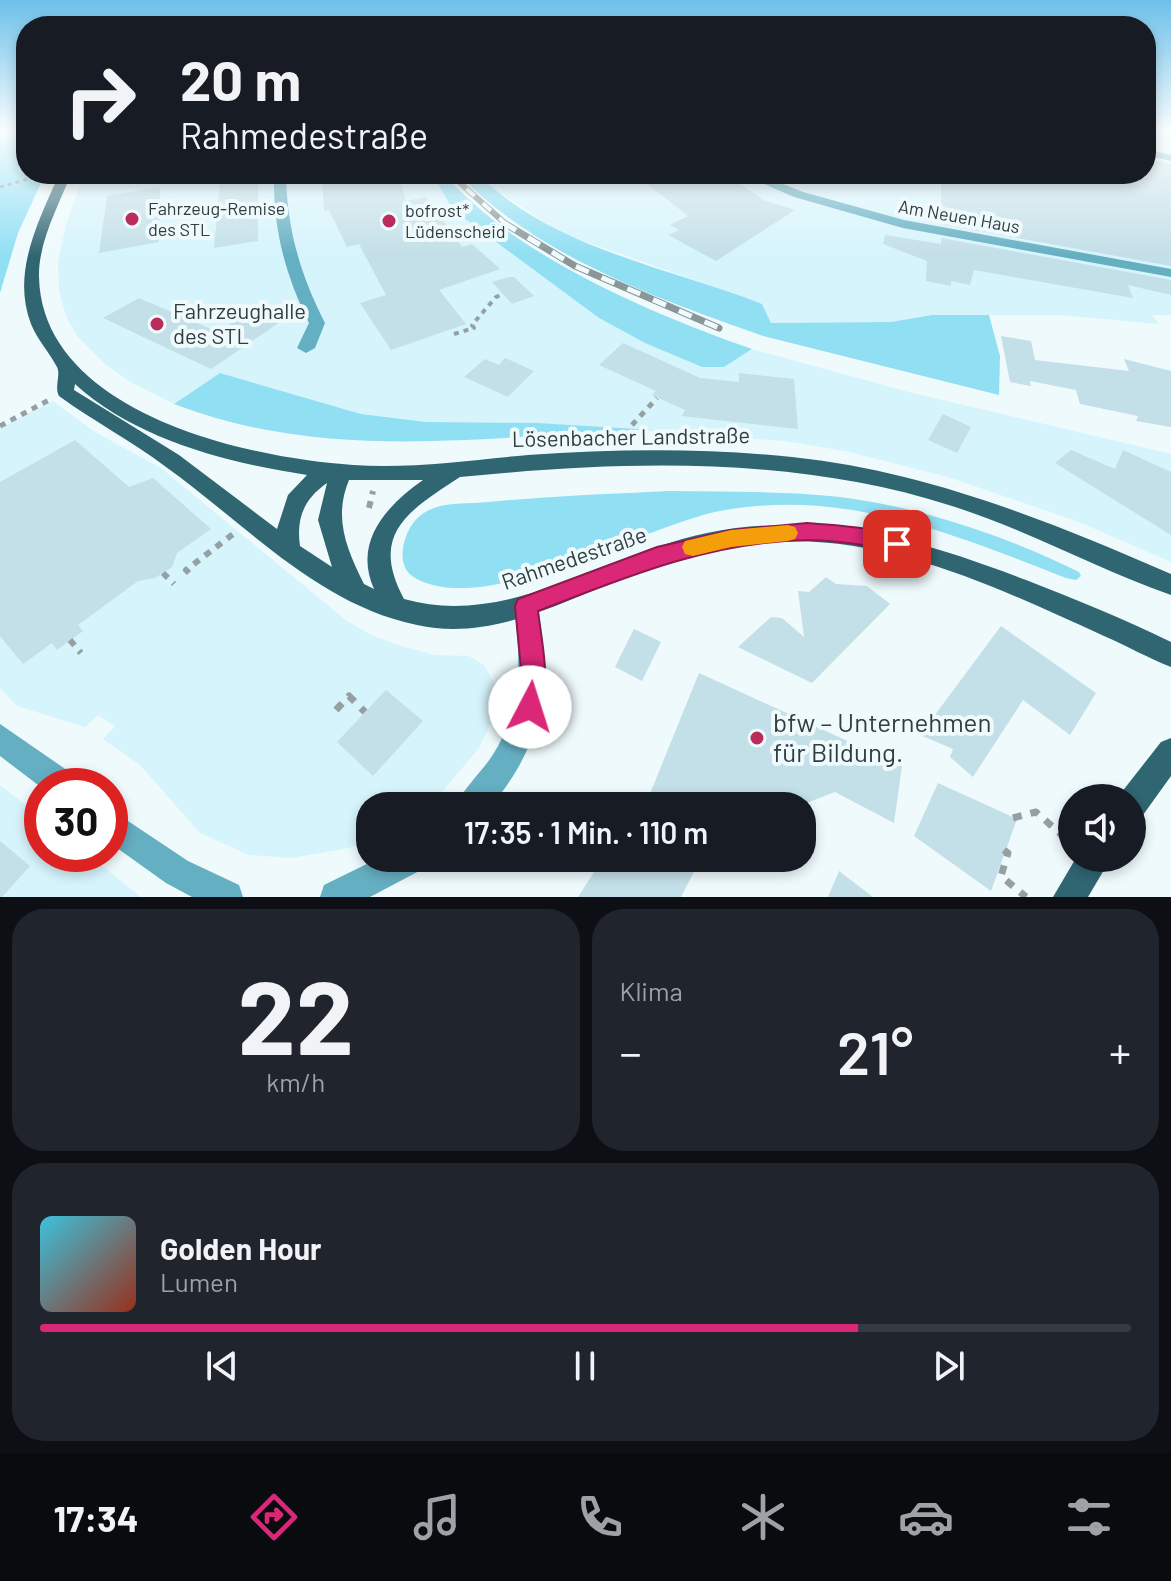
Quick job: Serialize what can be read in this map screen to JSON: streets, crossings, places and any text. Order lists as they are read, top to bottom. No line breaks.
{"streets":{"main road":["Lösenbacher Landstraße","Rahmedestraße"],"street":["Am Neuen Haus"]},"places":["Fahrzeug-Remise des STL","bofrost* Lüdenscheid","Fahrzeughalle des STL","bfw – Unternehmen für Bildung."],"page":{"turn":["20 m","Rahmedestraße"],"limit":"30","trip":"17:35 · 1 Min. · 110 m","tile":[["22","km/h"],"Klima"],"heat":["−","21°","+"],"song":["Golden Hour","Lumen"],"tabs":"17:34"}}
